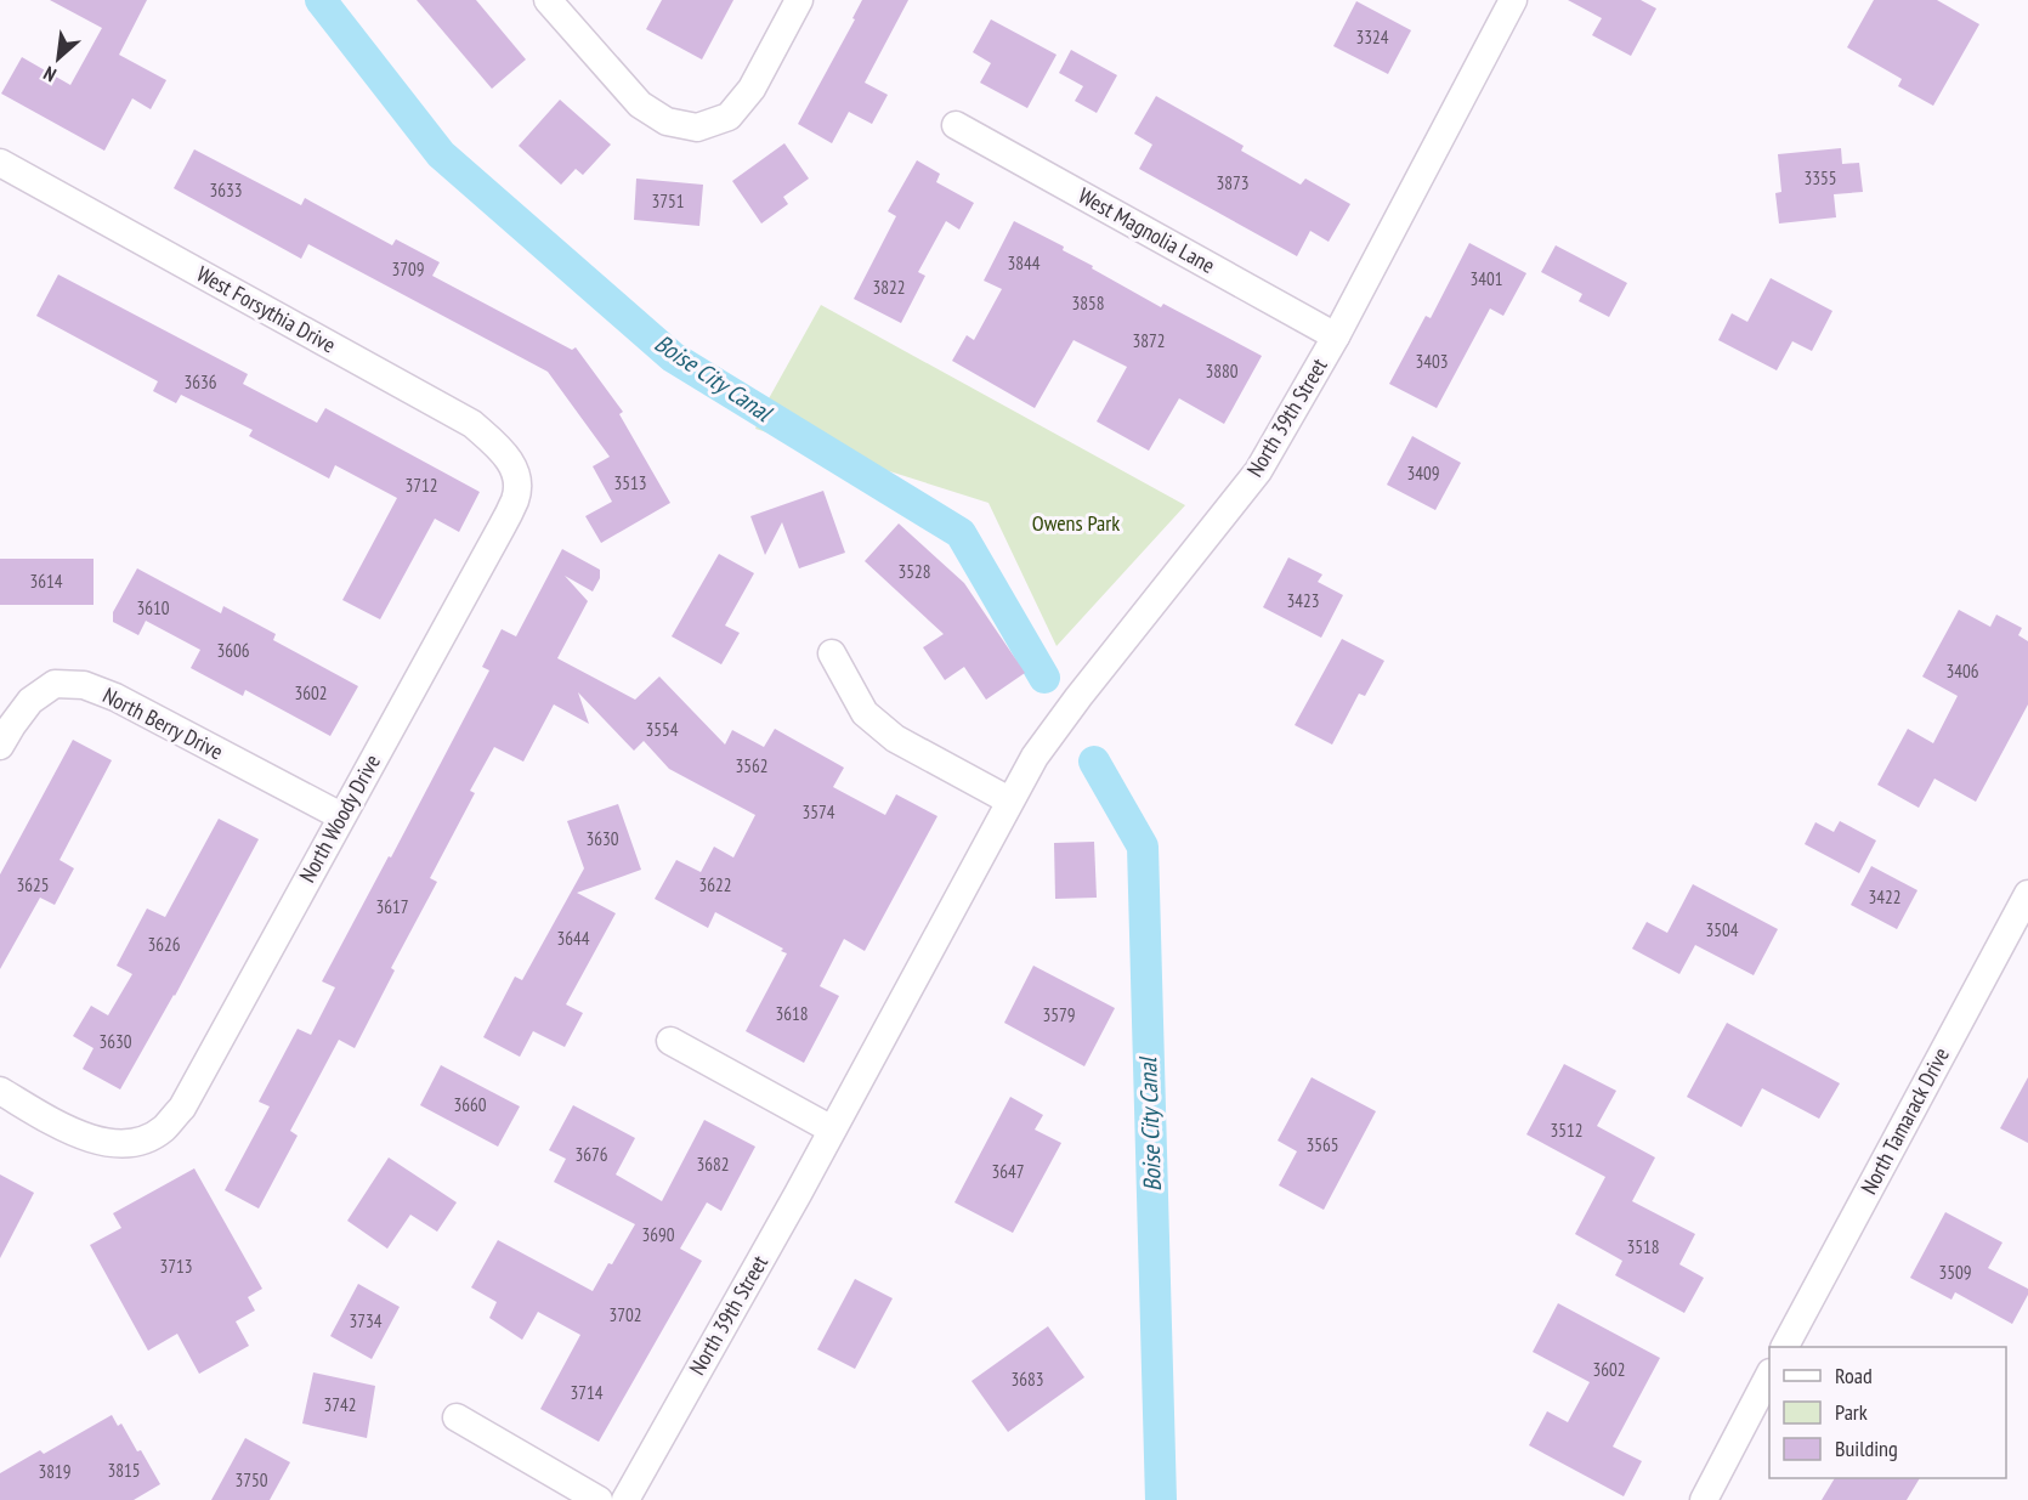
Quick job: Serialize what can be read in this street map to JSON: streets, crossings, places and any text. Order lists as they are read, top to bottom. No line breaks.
{"streets":{"street":["West Magnolia Lane","West Forsythia Drive","North 39th Street","North Berry Drive","North Woody Drive","North Tamarack Drive"]},"crossings":[["West Magnolia Lane","North 39th Street"],["West Forsythia Drive","North Woody Drive"],["North Berry Drive","North Woody Drive"]],"water":["Boise City Canal"],"parks":["Owens Park"],"house_numbers":["3324","3355","3873","3633","3751","3844","3709","3401","3822","3858","3872","3403","3880","3636","3409","3513","3712","3528","3614","3423","3610","3606","3406","3602","3554","3562","3574","3630","3625","3622","3422","3617","3504","3644","3626","3618","3579","3630","3660","3512","3565","3676","3682","3647","3690","3518","3713","3509","3702","3734","3602","3683","3714","3742","3815","3819","3750"],"legend":["Road","Park","Building"],"north":"bottom left"}
